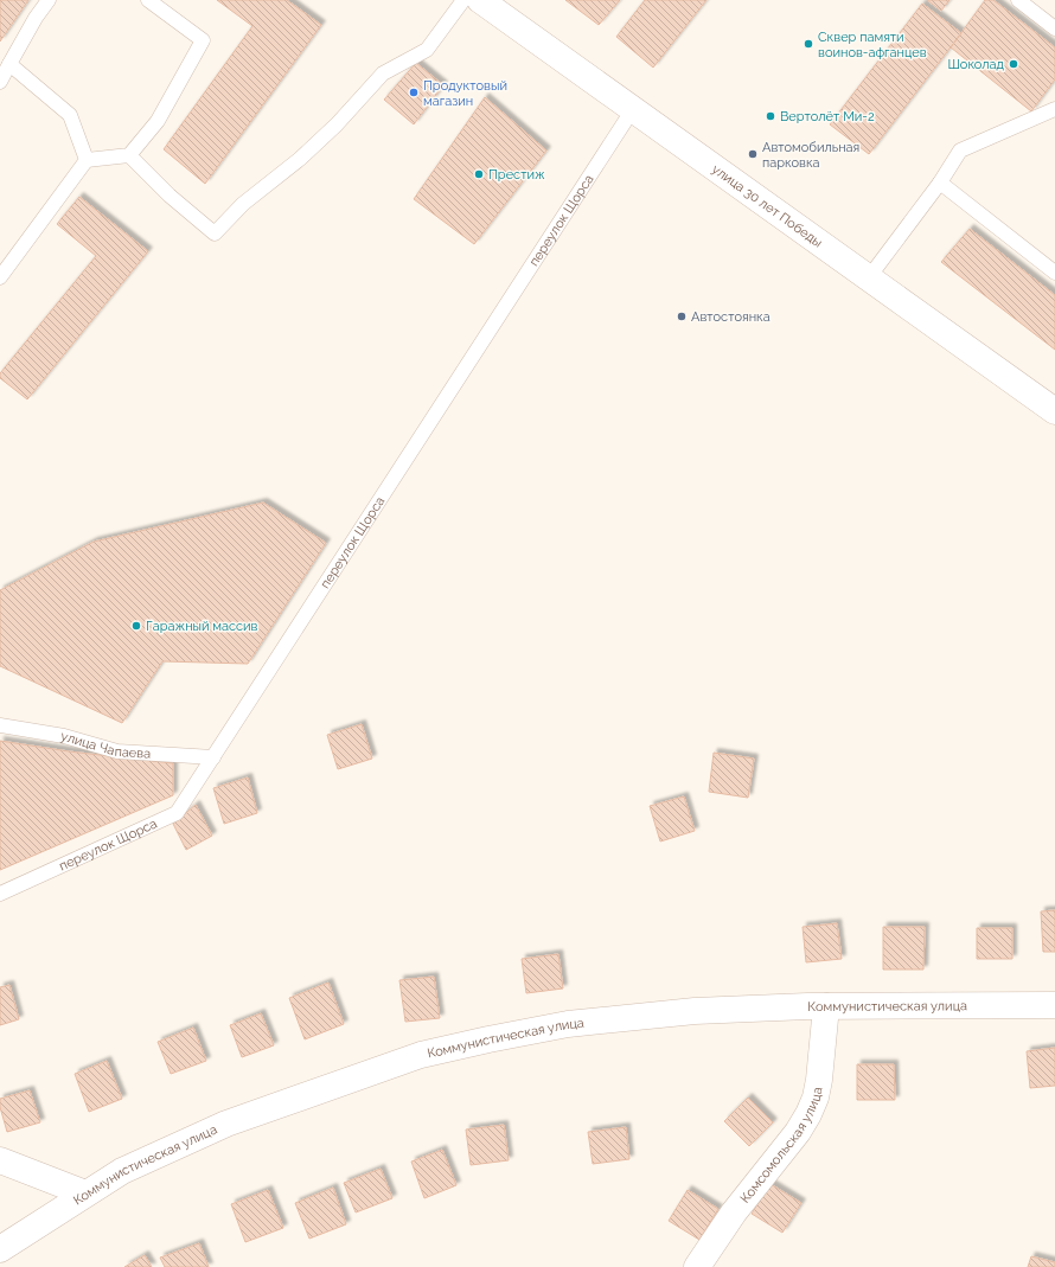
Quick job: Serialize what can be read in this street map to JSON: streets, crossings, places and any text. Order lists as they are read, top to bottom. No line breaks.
{"streets":{"street":["улица 30 лет Победы","Коммунистическая улица","Комсомольская улица"],"lane":["переулок Щорса","улица Чапаева"]},"crossings":[["улица 30 лет Победы","переулок Щорса"],["переулок Щорса","улица Чапаева"],["Коммунистическая улица","Комсомольская улица"]],"places":["Сквер памяти воинов-афганцев","Шоколад","Продуктовый магазин","Вертолёт Ми-2","Автомобильная парковка","Престиж","Автостоянка","Гаражный массив"]}
